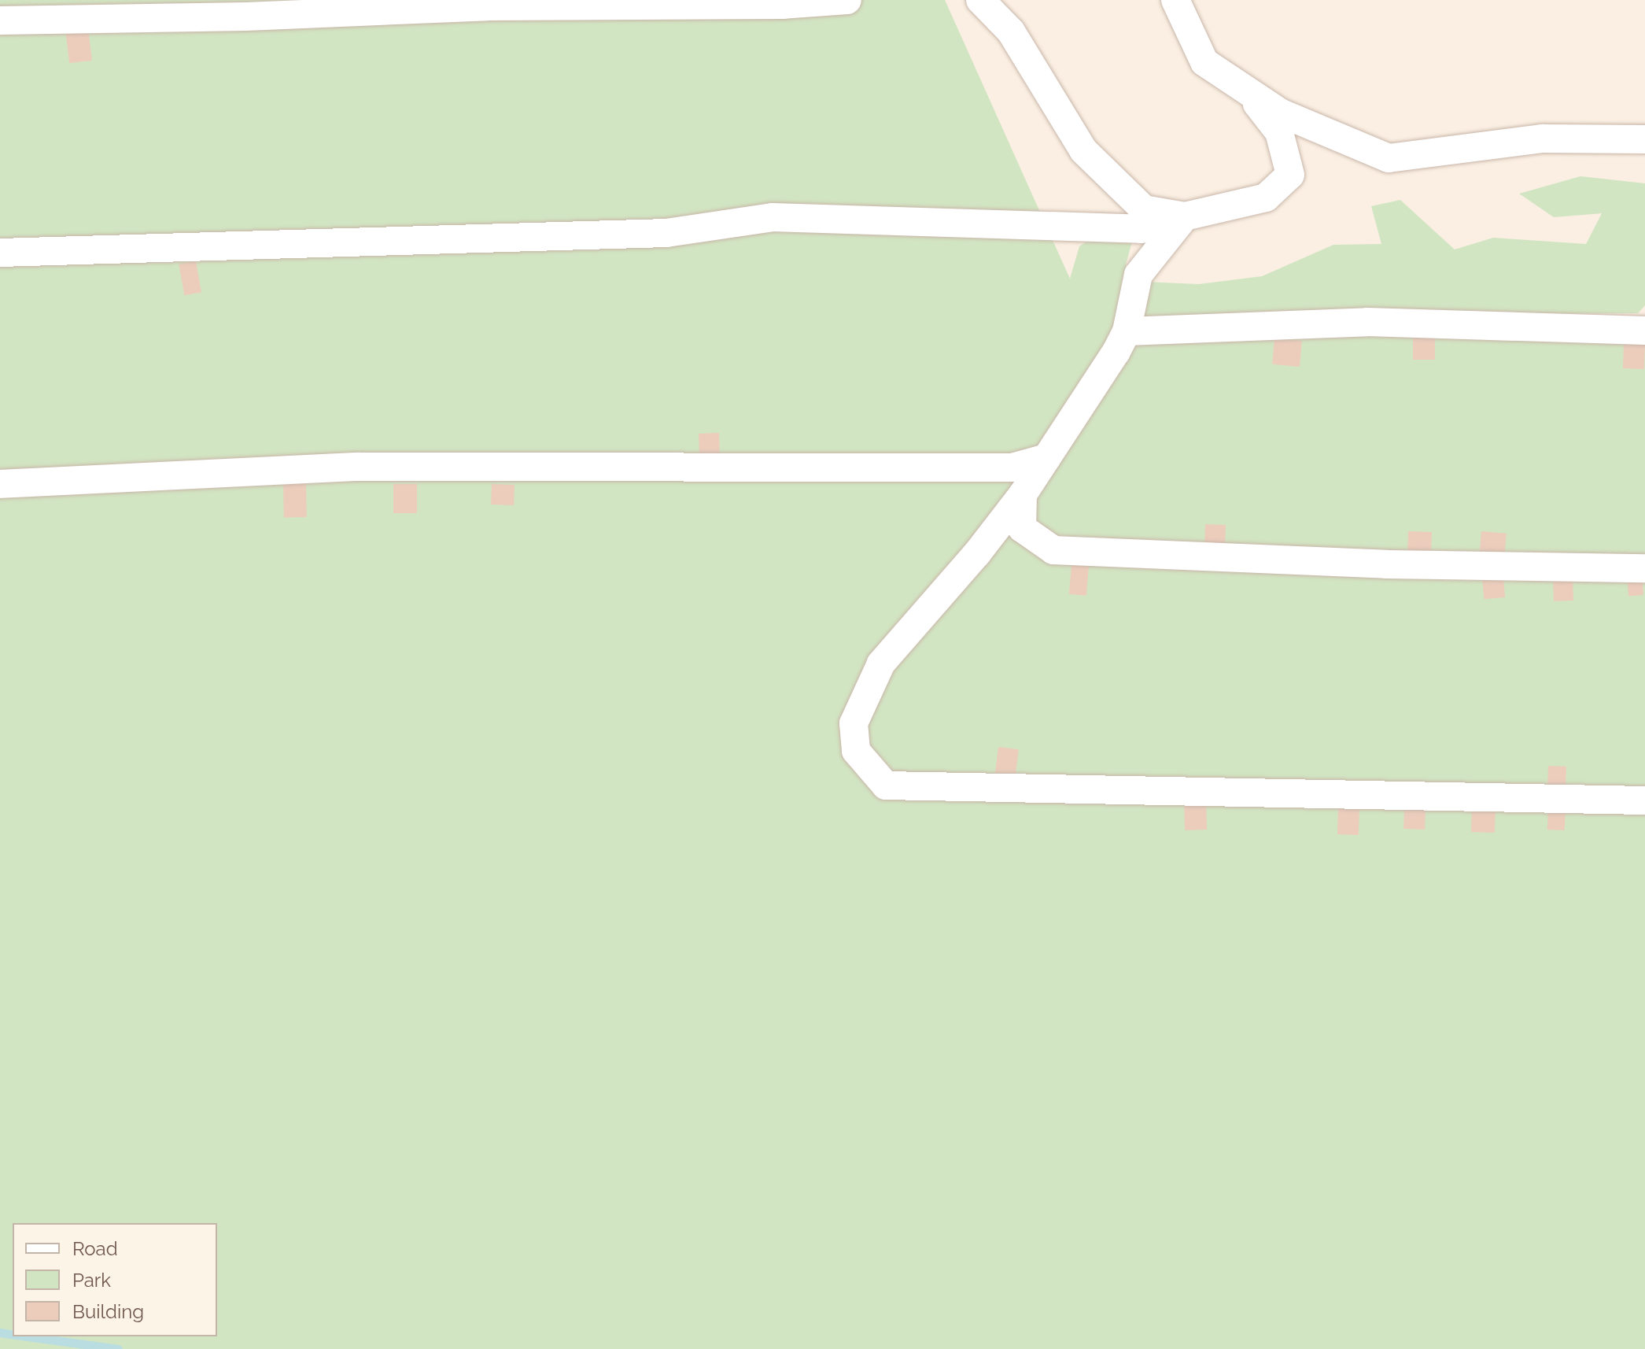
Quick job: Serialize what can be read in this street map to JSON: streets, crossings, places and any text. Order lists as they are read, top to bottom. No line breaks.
{"legend":["Road","Park","Building"]}
